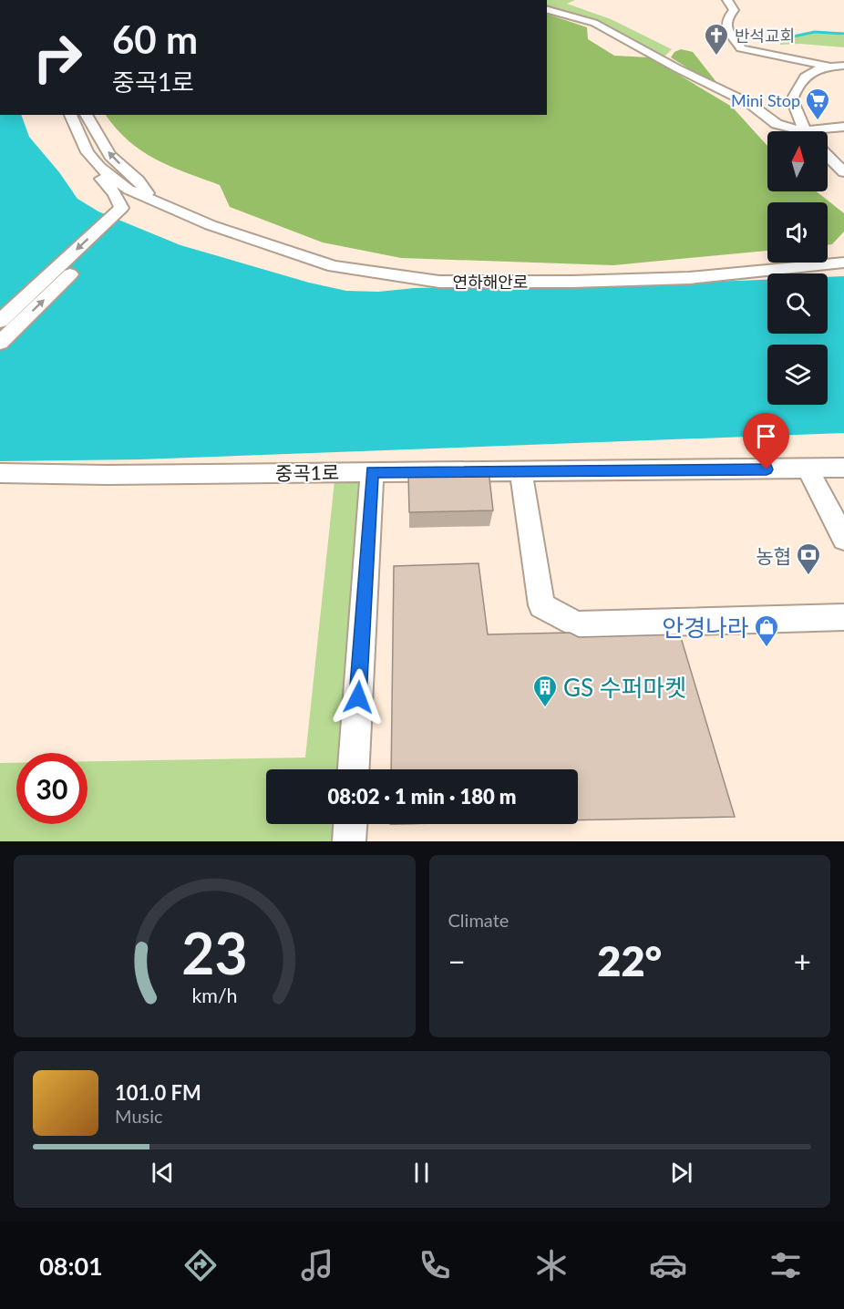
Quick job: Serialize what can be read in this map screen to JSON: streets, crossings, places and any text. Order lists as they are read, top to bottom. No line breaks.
{"streets":{"street":["연하해안로","중곡1로"]},"places":{"church":["반석교회"],"supermarket":["Mini Stop"],"bank":["농협"],"shop":["안경나라"],"building":["GS 수퍼마켓"]},"north":"top","page":{"turn":["60 m","중곡1로"],"limit":"30","trip":"08:02 · 1 min · 180 m","tile":"Climate","heat":["−","22°","+"],"song":["101.0 FM","Music"],"tabs":"08:01","gauge":["23","km/h"]}}
